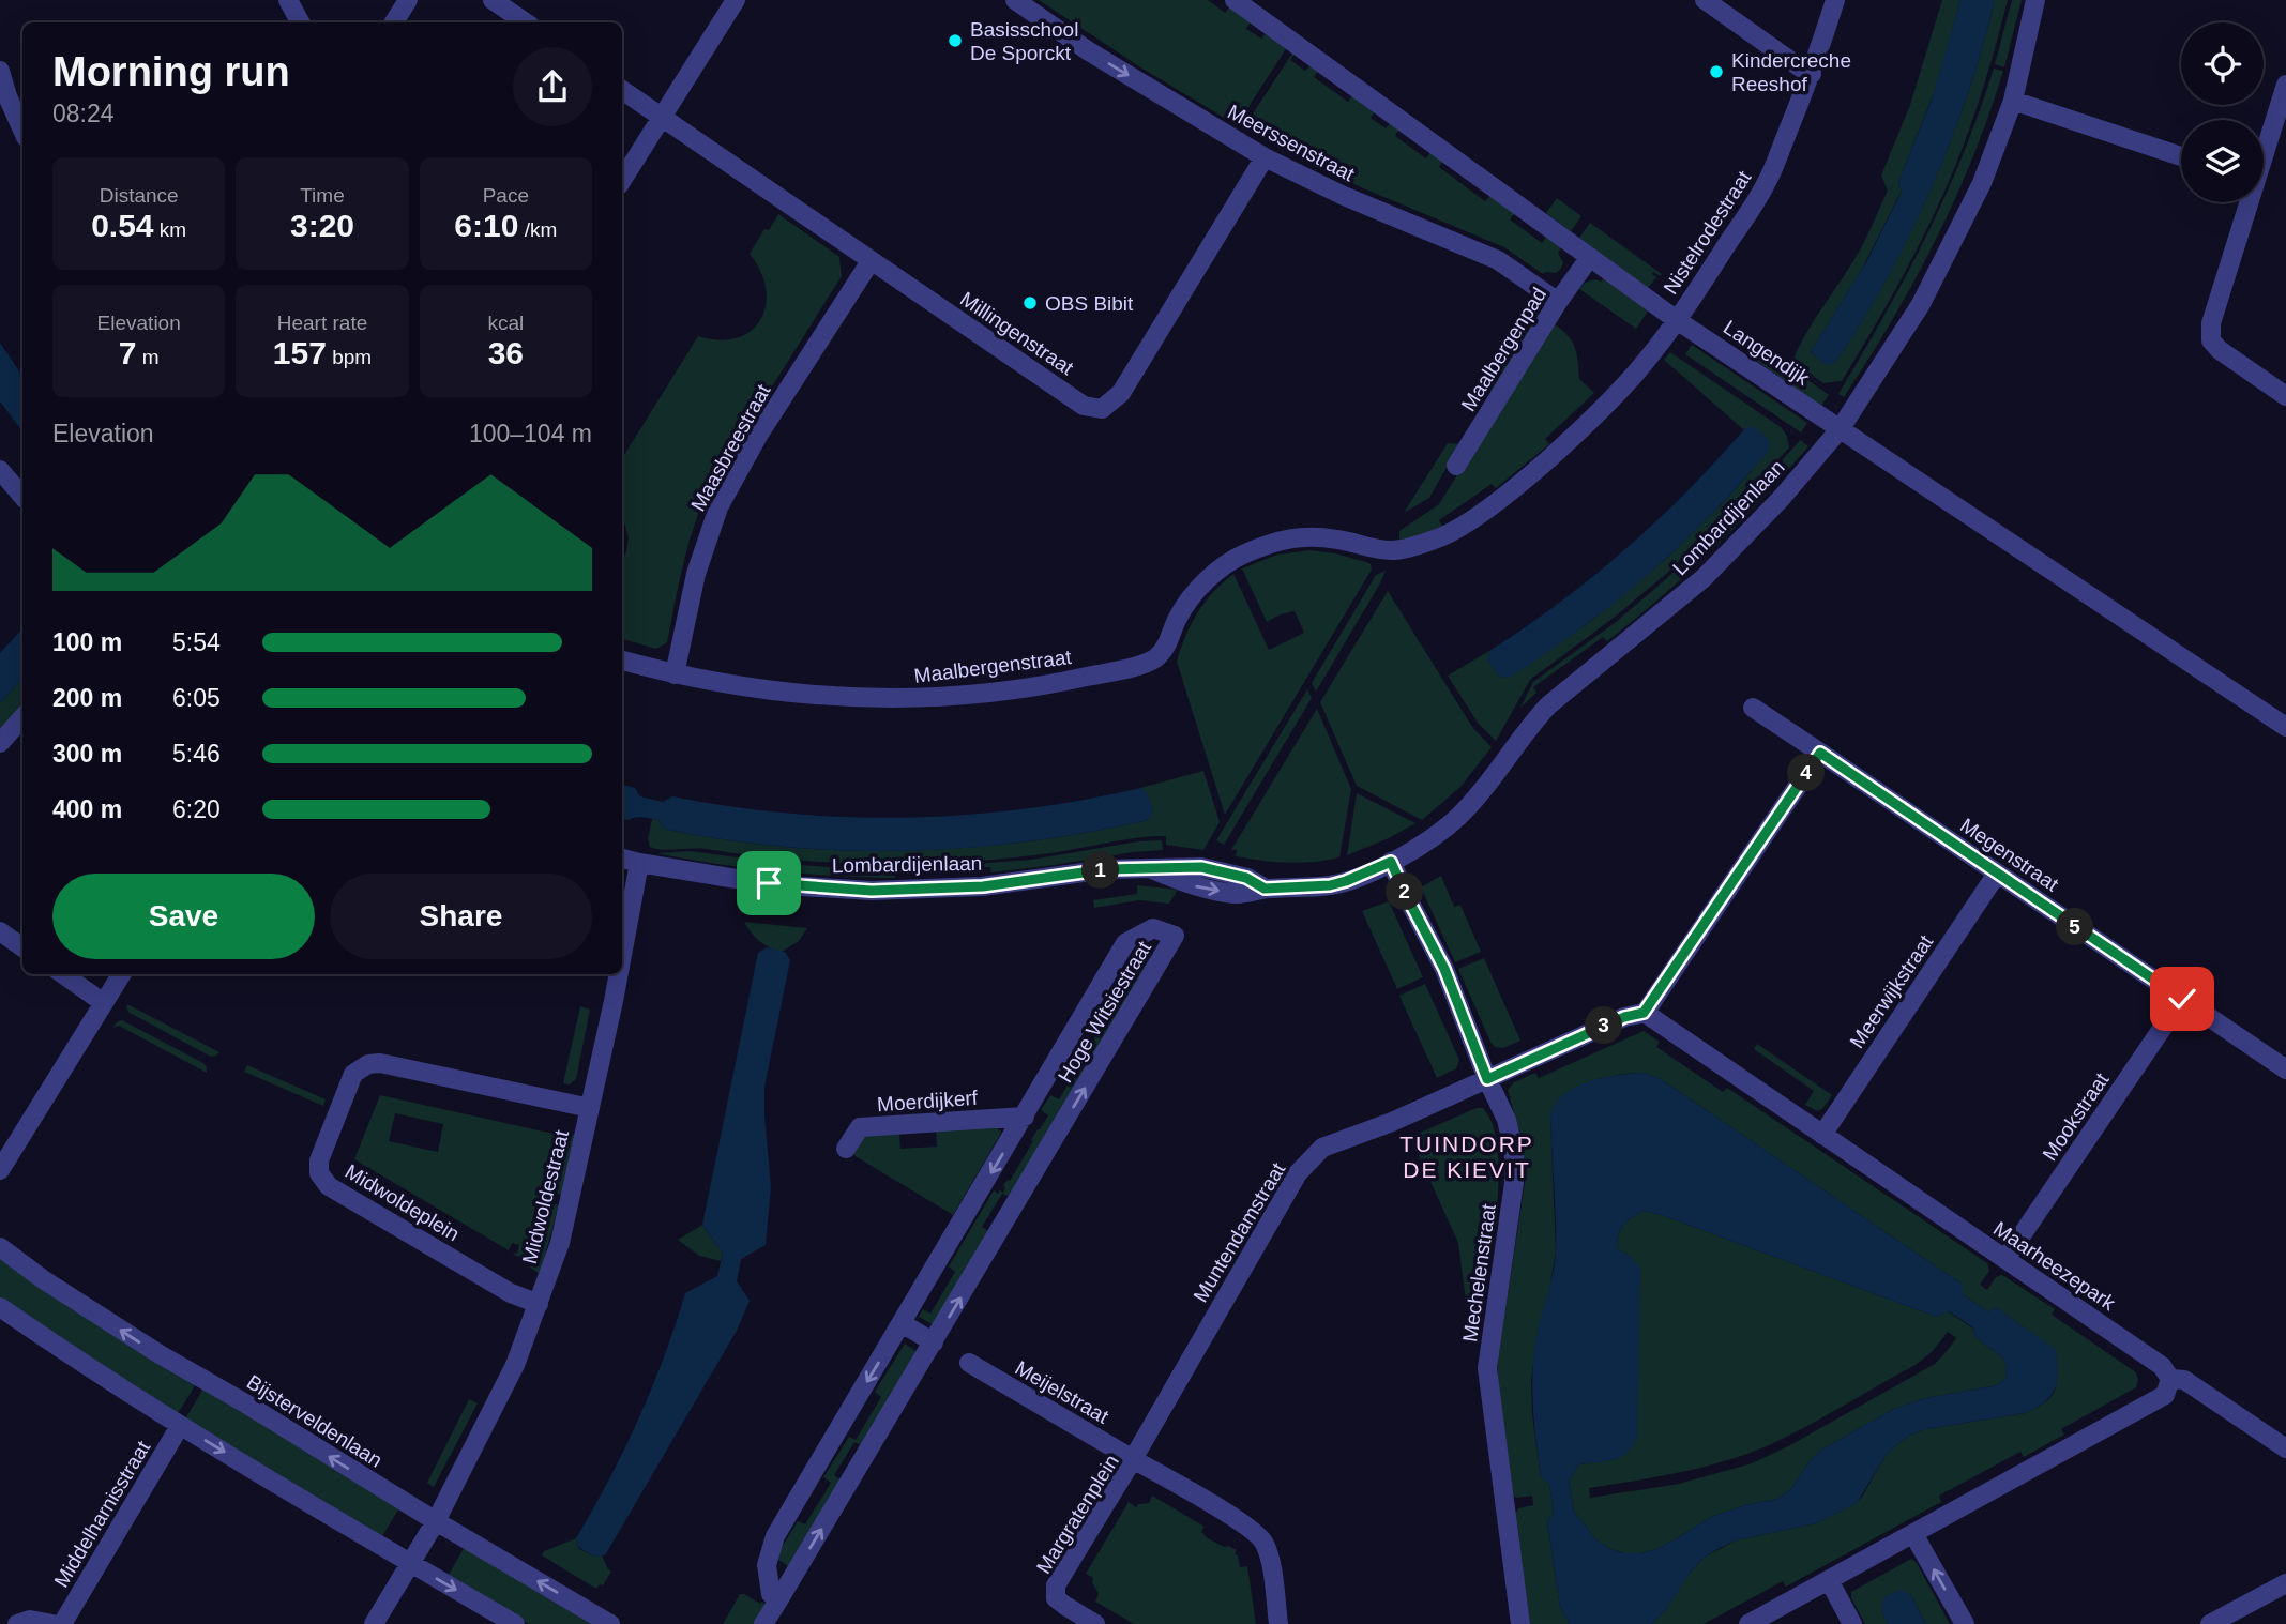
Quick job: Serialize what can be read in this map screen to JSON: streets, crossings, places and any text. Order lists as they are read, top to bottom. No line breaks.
{"streets":{"street":["Meerssenstraat","Nistelrodestraat","Millingenstraat","Maalbergenpad","Langendijk","Maasbreestraat","Lombardijenlaan","Maalbergenstraat","Megenstraat","Meerwijkstraat","Hoge Witsiestraat","Moerdijkerf","Mookstraat","Midwoldestraat","Midwoldeplein","Muntendamstraat","Maarheezepark","Mechelenstraat","Meijelstraat","Bijsterveldenlaan","Middelharnisstraat","Margratenplein"]},"crossings":[["Meerssenstraat","Millingenstraat"],["Meerssenstraat","Maalbergenpad"],["Nistelrodestraat","Langendijk"],["Nistelrodestraat","Maalbergenstraat"],["Millingenstraat","Maasbreestraat"],["Maalbergenpad","Langendijk"],["Langendijk","Lombardijenlaan"],["Langendijk","Maalbergenstraat"],["Maasbreestraat","Maalbergenstraat"],["Lombardijenlaan","Midwoldestraat"],["Lombardijenlaan","Mechelenstraat"],["Megenstraat","Meerwijkstraat"],["Megenstraat","Mookstraat"],["Meerwijkstraat","Maarheezepark"],["Hoge Witsiestraat","Moerdijkerf"],["Mookstraat","Maarheezepark"],["Midwoldestraat","Midwoldeplein"],["Midwoldestraat","Bijsterveldenlaan"],["Muntendamstraat","Mechelenstraat"],["Muntendamstraat","Meijelstraat"],["Muntendamstraat","Margratenplein"],["Meijelstraat","Margratenplein"]],"one_way":["Meerssenstraat"],"districts":["TUINDORP DE KIEVIT"],"places":["Basisschool De Sporckt","Kindercreche Reeshof","OBS Bibit"],"page":{"heading":["Morning run","08:24"],"stats":[["Distance","0.54 km"],["Time","3:20"],["Pace","6:10 /km"],["Elevation","7 m"],["Heart rate","157 bpm"],["kcal","36"]],"chart":["Elevation","100–104 m"],"list":[{"name":"100 m","note":"5:54"},{"name":"200 m","note":"6:05"},{"name":"300 m","note":"5:46"},{"name":"400 m","note":"6:20"}],"pins":["4","1","2","5","3"],"buttons":["Save","Share"]}}
